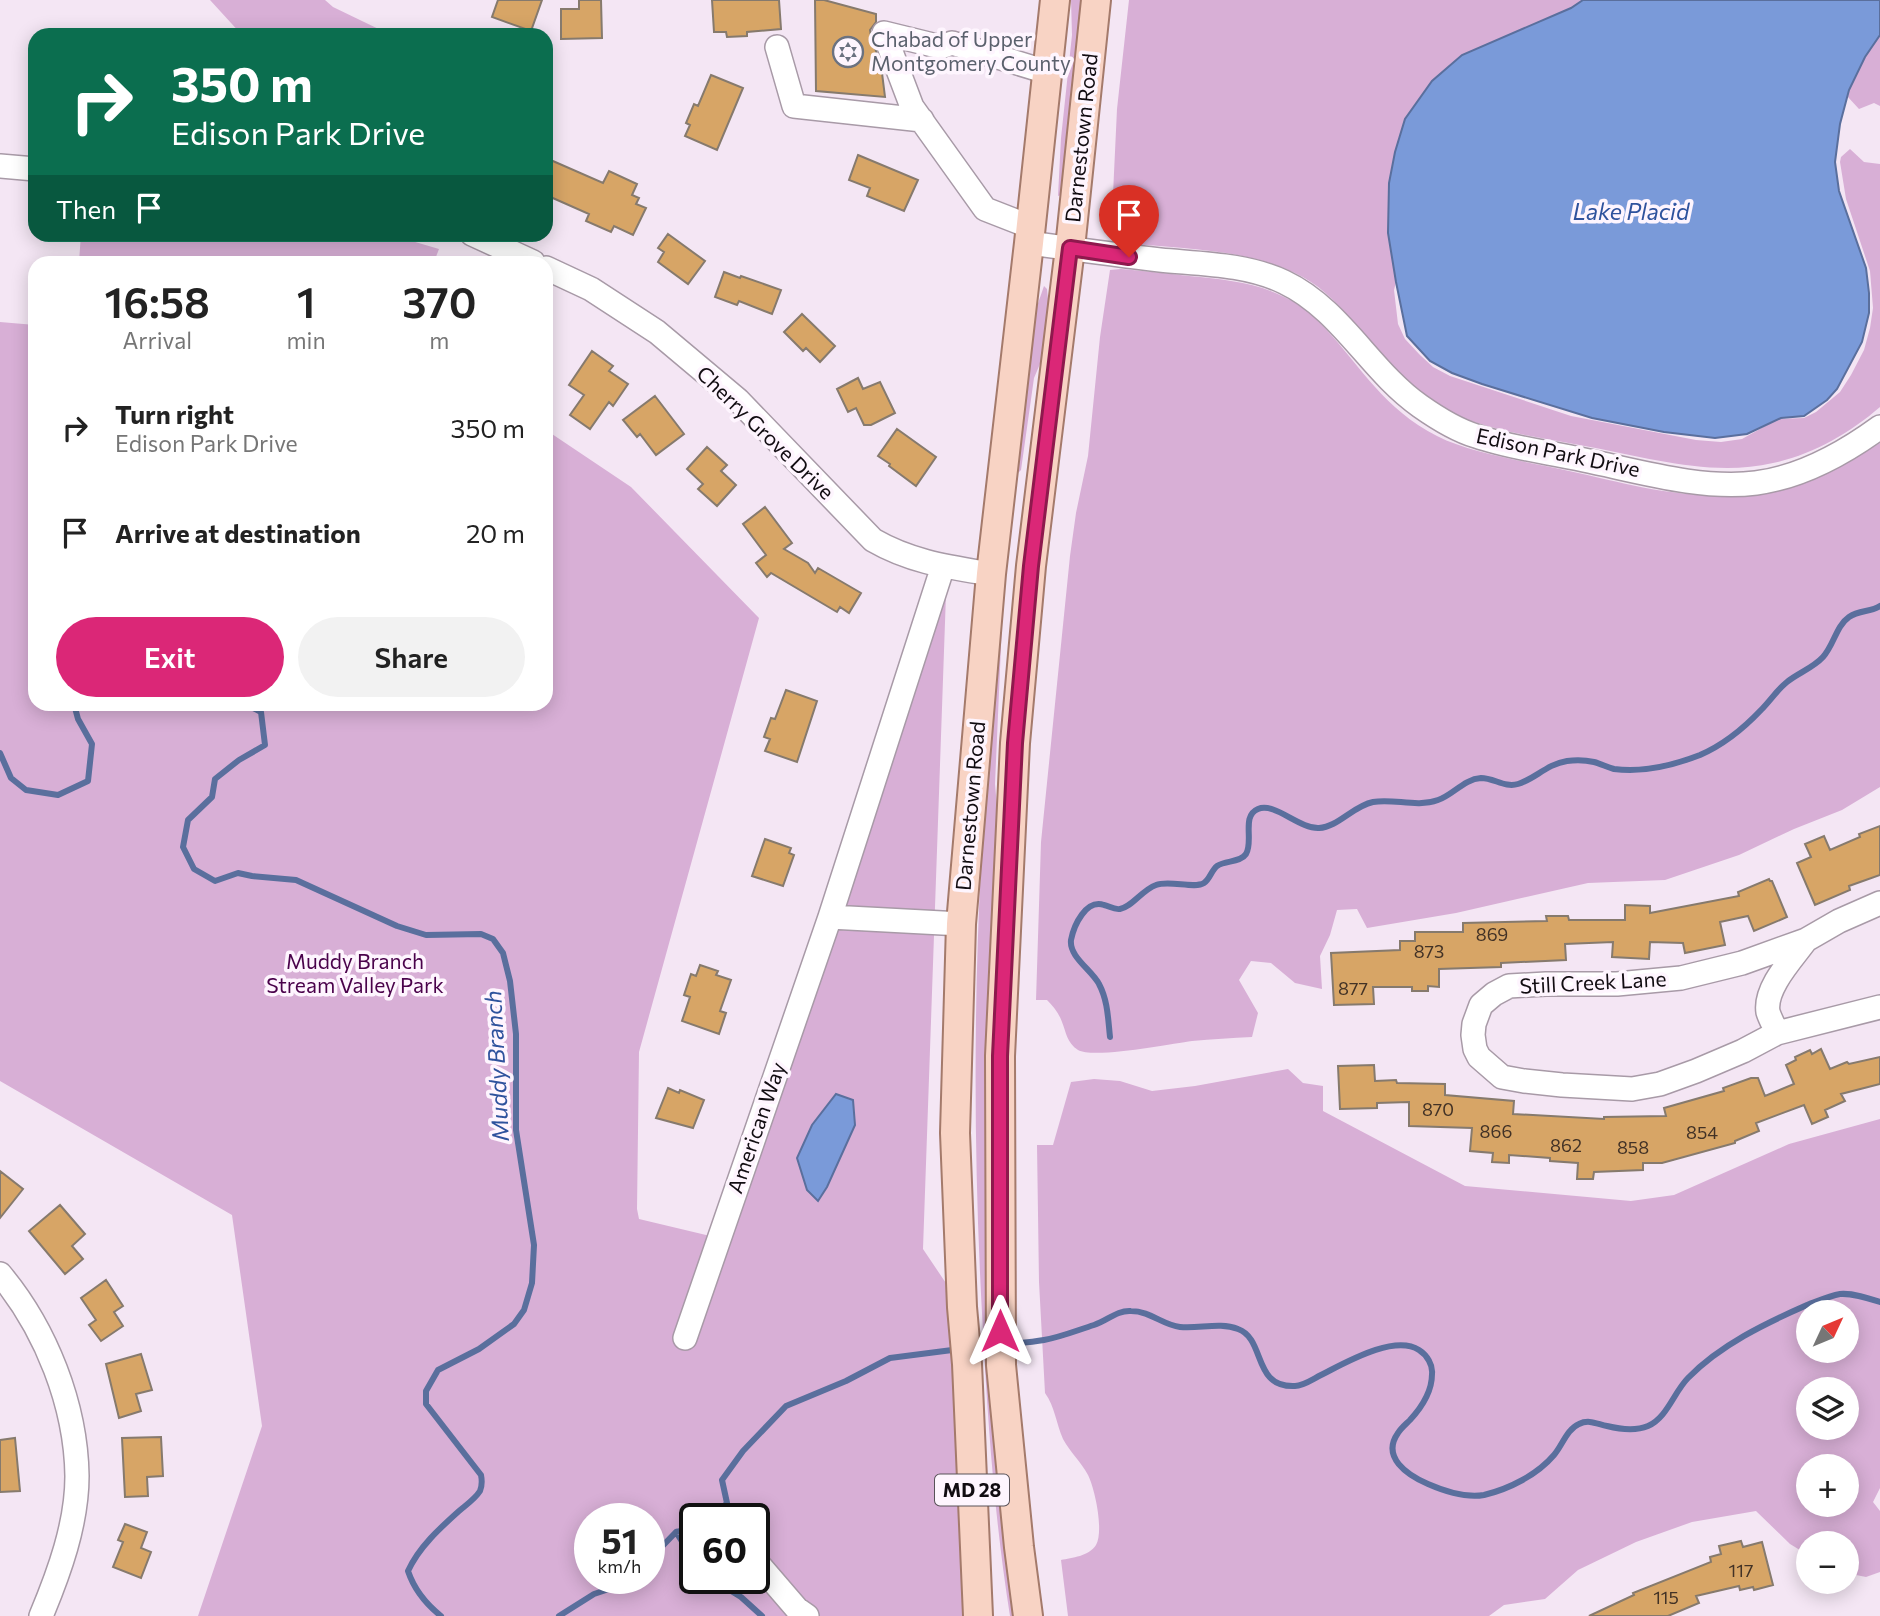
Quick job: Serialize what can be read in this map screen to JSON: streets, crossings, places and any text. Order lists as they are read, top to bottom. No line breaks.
{"streets":{"main road":["Darnestown Road","MD 28"],"street":["Cherry Grove Drive","Edison Park Drive","Still Creek Lane","American Way"]},"crossings":[["Darnestown Road","Cherry Grove Drive"],["Darnestown Road","Edison Park Drive"],["Cherry Grove Drive","American Way"]],"water":["Lake Placid","Muddy Branch"],"parks":["Muddy Branch Stream Valley Park"],"places":{"synagogue":["Chabad of Upper Montgomery County"]},"house_numbers":["869","873","877","870","866","854","862","858","117","115"],"north":"top right","page":{"turn":["350 m","Edison Park Drive"],"then":"Then","eta":["16:58","Arrival","1","min","370","m"],"list":[{"name":"Turn right","note":"Edison Park Drive","value":"350 m"},{"name":"Arrive at destination","value":"20 m"}],"buttons":["Exit","Share"],"map_buttons":["+","−"],"speed":"51 km/h","limit":"60"}}
